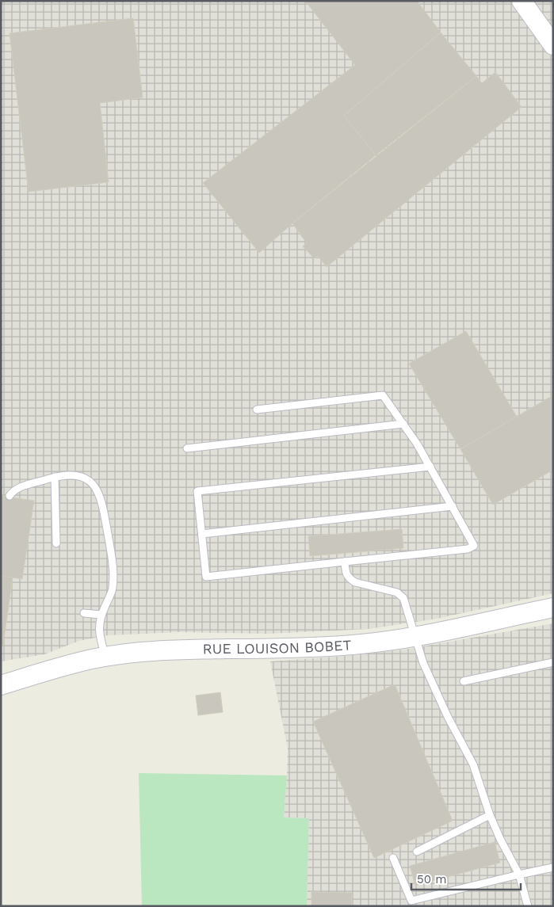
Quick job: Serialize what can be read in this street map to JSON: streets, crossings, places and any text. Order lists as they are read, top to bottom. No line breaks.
{"streets":{"street":["RUE LOUISON BOBET"]},"scale_bar":"50 m"}
